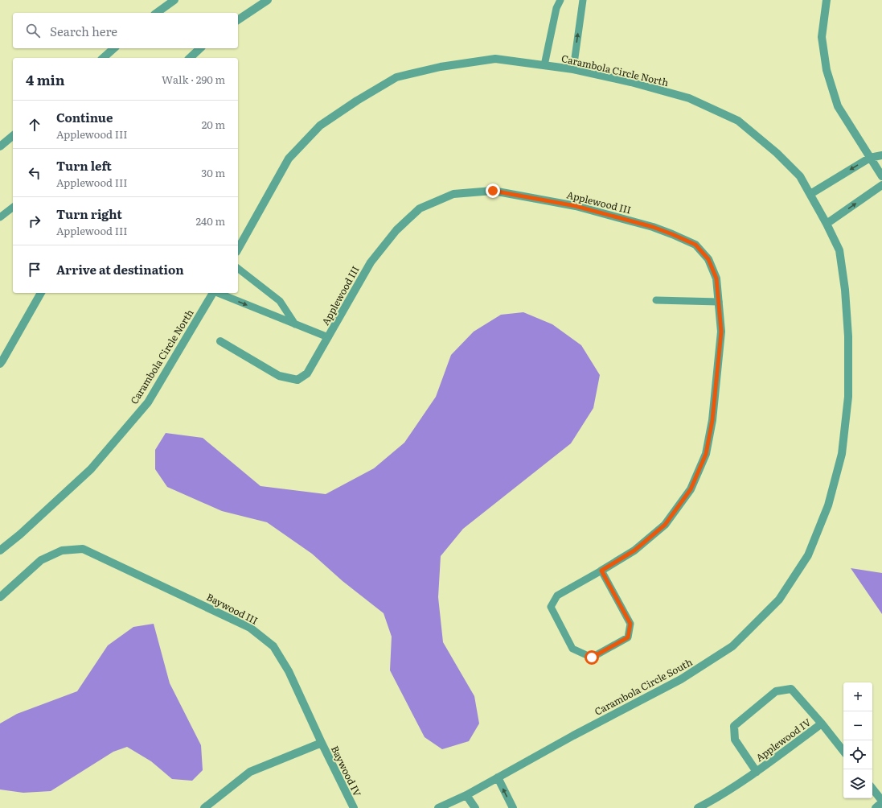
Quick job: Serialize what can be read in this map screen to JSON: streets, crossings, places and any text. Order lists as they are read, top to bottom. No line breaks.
{"streets":{"street":["Carambola Circle North","Applewood III","Baywood III","Carambola Circle South","Applewood IV","Baywood IV"]},"crossings":[["Carambola Circle North","Carambola Circle South"],["Baywood III","Baywood IV"]],"page":{"search":"Search here","heading":["4 min","Walk · 290 m"],"list":[["Continue","Applewood III","20 m"],["Turn left","Applewood III","30 m"],["Turn right","Applewood III","240 m"],"Arrive at destination"],"map_buttons":["+","−"]}}
